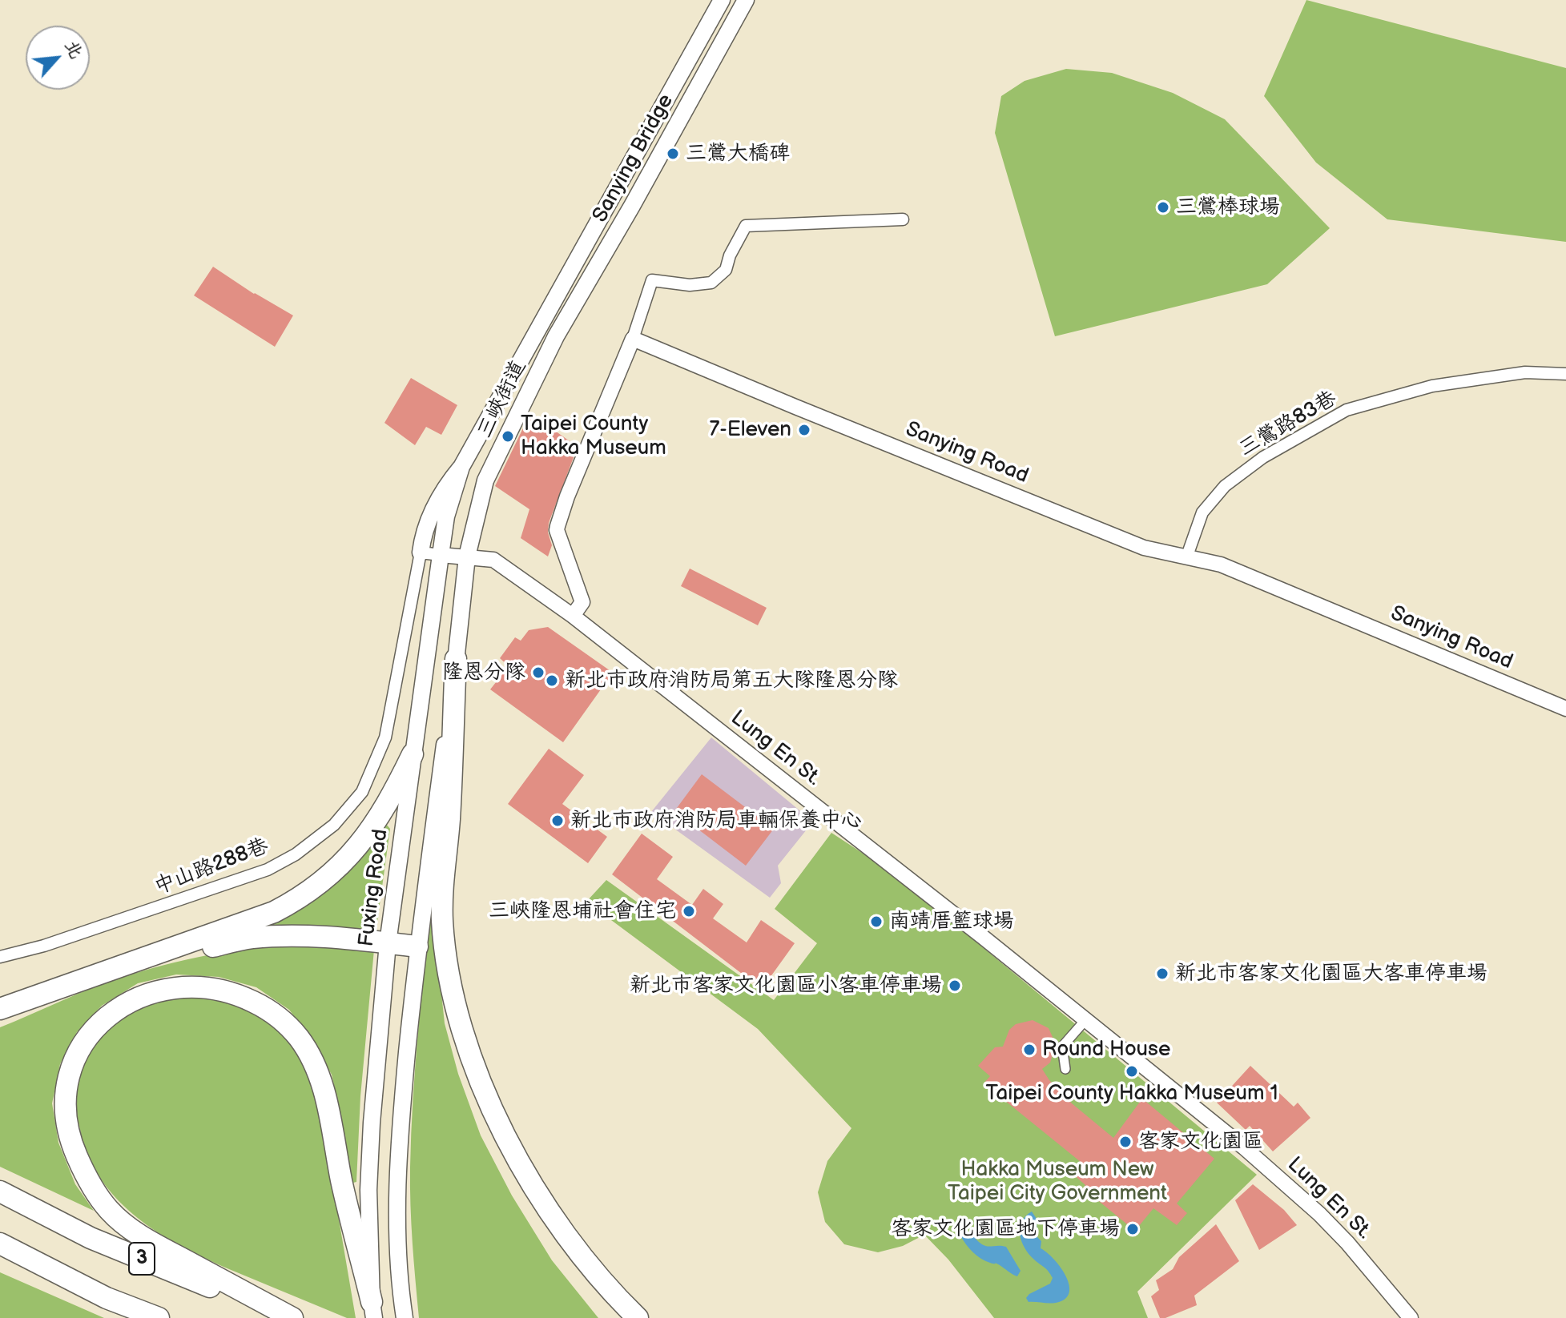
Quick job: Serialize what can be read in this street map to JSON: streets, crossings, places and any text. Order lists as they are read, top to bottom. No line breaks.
{"streets":{"highway":["3"],"main road":["Sanying Bridge","三峽街道","Fuxing Road"],"street":["三鶯路83巷","Sanying Road","Lung En St.","中山路288巷"]},"crossings":[["Sanying Bridge","三峽街道"],["三峽街道","Lung En St."],["三峽街道","Fuxing Road"],["三鶯路83巷","Sanying Road"],["Lung En St.","Fuxing Road"]],"parks":["Hakka Museum New Taipei City Government"],"places":["三鶯大橋碑","三鶯棒球場","7-Eleven","Taipei County Hakka Museum","隆恩分隊","新北市政府消防局第五大隊隆恩分隊","新北市政府消防局車輛保養中心","三峽隆恩埔社會住宅","南靖厝籃球場","新北市客家文化園區大客車停車場","新北市客家文化園區小客車停車場","Round House","Taipei County Hakka Museum 1","客家文化園區","客家文化園區地下停車場"],"north":"top right"}
